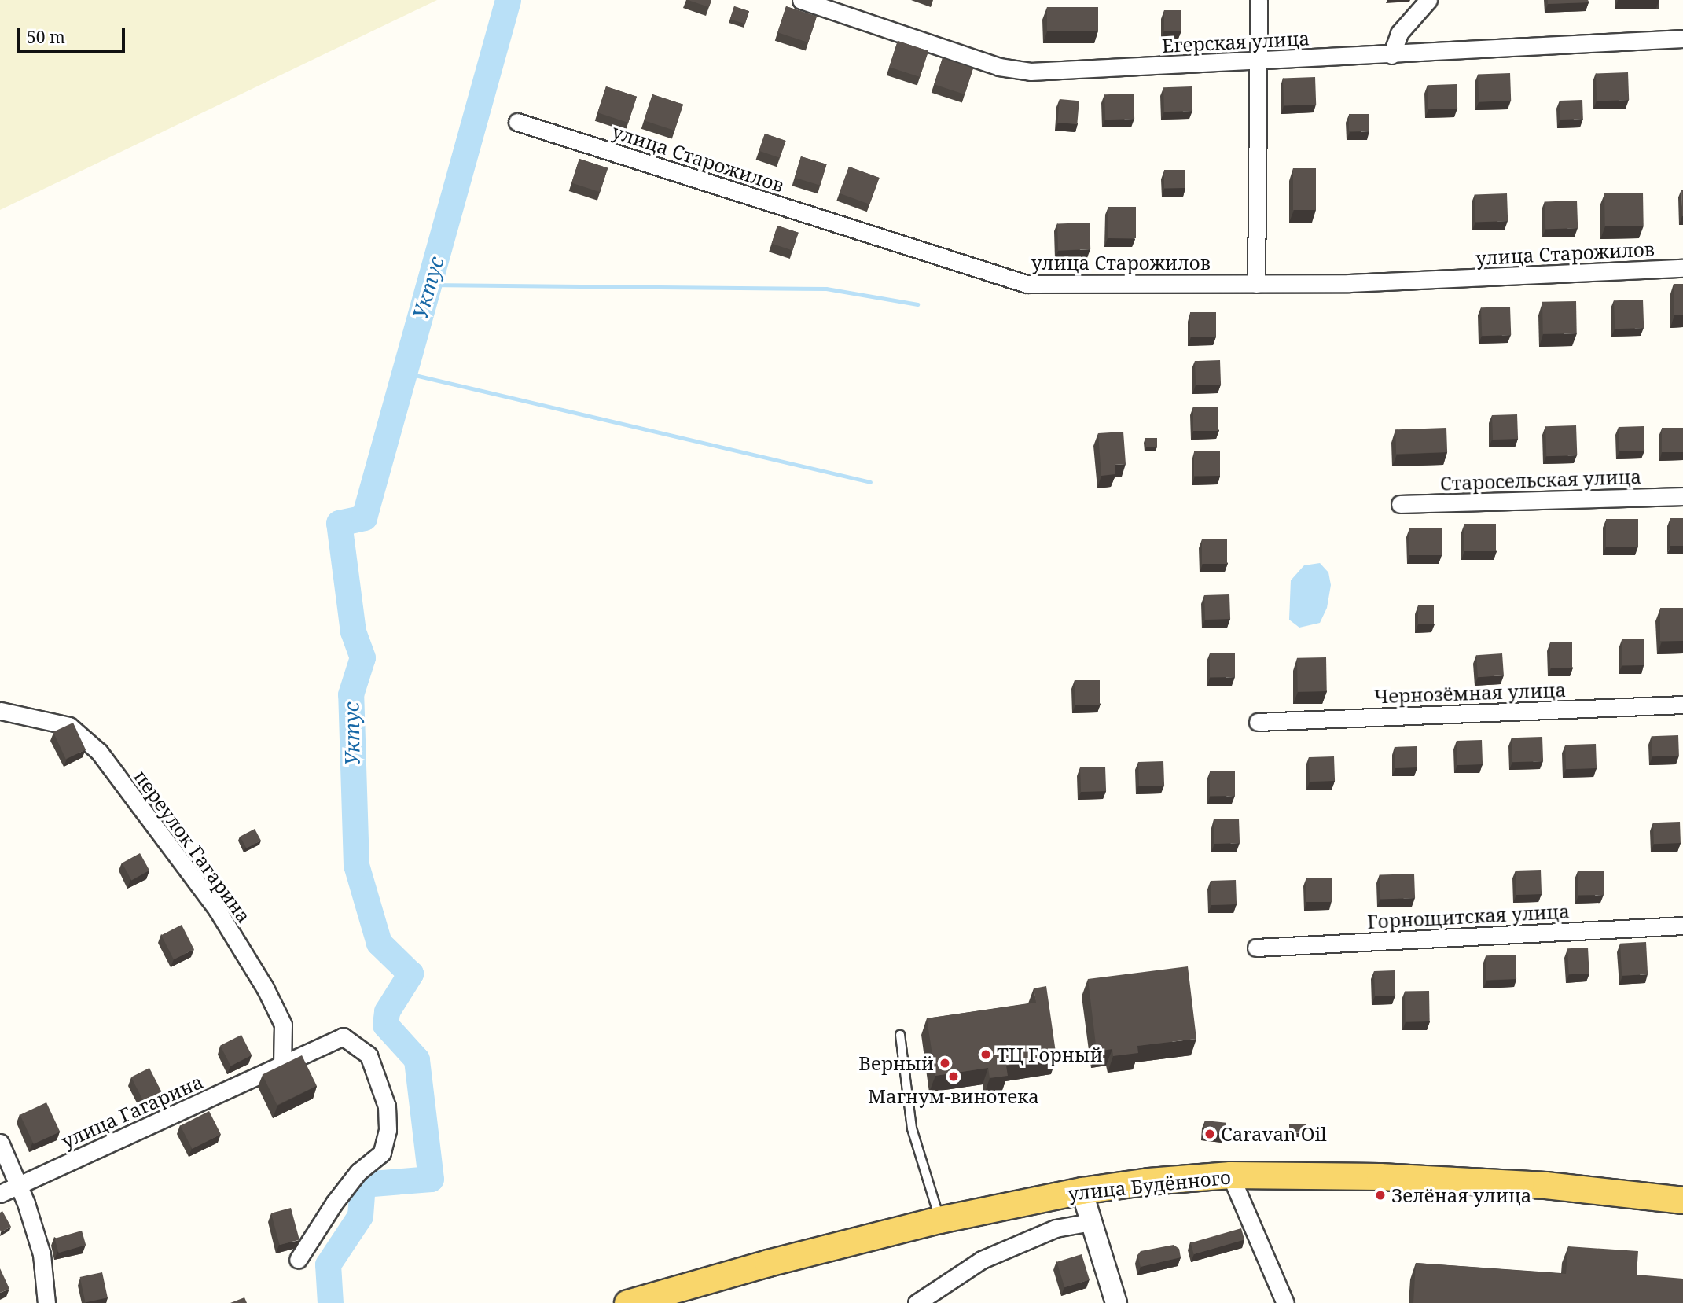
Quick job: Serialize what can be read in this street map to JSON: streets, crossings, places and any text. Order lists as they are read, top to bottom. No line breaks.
{"streets":{"main road":["улица Будённого"],"street":["Егерская улица","улица Старожилов","Старосельская улица","Чернозёмная улица","переулок Гагарина","Горнощитская улица","улица Гагарина"]},"crossings":[["переулок Гагарина","улица Гагарина"]],"water":["Уктус"],"places":["ТЦ Горный","Верный","Магнум-винотека","Caravan Oil","Зелёная улица"],"scale_bar":"50 m"}
